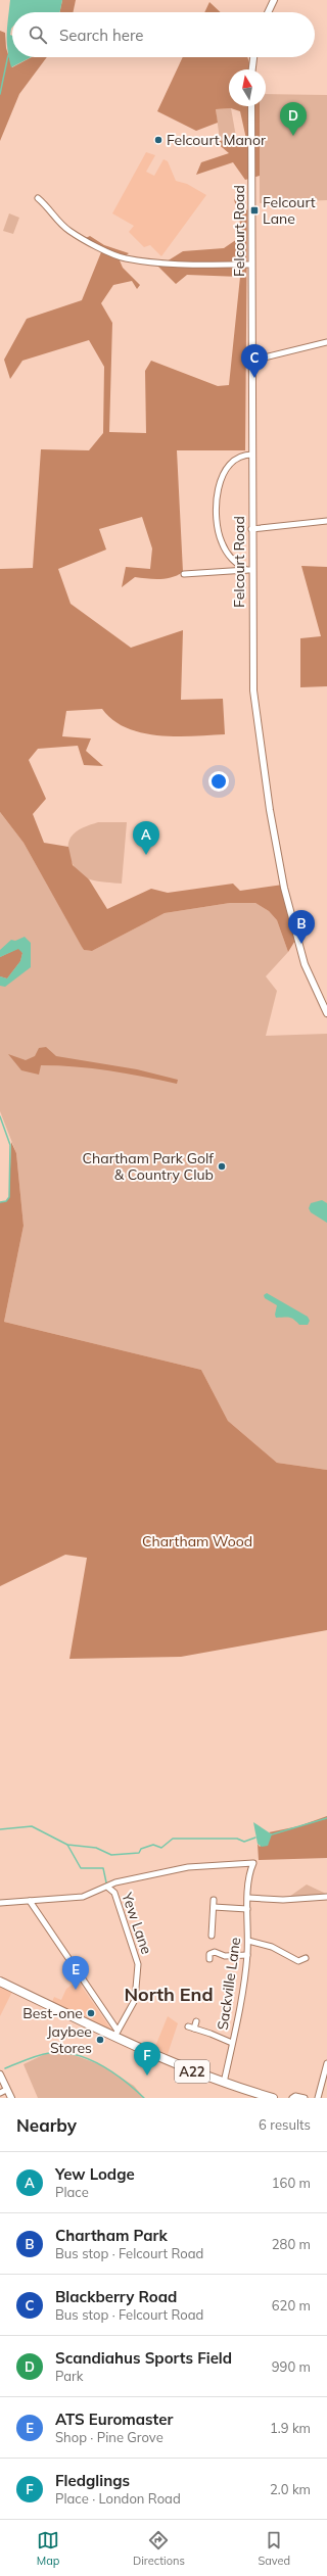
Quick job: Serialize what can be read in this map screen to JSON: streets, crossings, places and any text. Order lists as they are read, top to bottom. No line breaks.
{"streets":{"highway":["A22"],"street":["Felcourt Road","Yew Lane","Sackville Lane"]},"crossings":[["Yew Lane","Sackville Lane"],["Yew Lane","A22"],["Sackville Lane","A22"]],"districts":["North End"],"parks":["Chartham Wood"],"places":{"other":["Felcourt Manor","Chartham Park Golf & Country Club","Best-one","Jaybee Stores"],"transit":["Felcourt Lane"]},"north":"top","page":{"search":"Search here","pins":["D","C","A","B","E","F"],"heading":["Nearby","6 results"],"list":[{"mark":"A","name":"Yew Lodge","note":"Place","value":"160 m"},{"mark":"B","name":"Chartham Park","note":"Bus stop · Felcourt Road","value":"280 m"},{"mark":"C","name":"Blackberry Road","note":"Bus stop · Felcourt Road","value":"620 m"},{"mark":"D","name":"Scandiahus Sports Field","note":"Park","value":"990 m"},{"mark":"E","name":"ATS Euromaster","note":"Shop · Pine Grove","value":"1.9 km"},{"mark":"F","name":"Fledglings","note":"Place · London Road","value":"2.0 km"}],"nav":["Map","Directions","Saved"]}}
